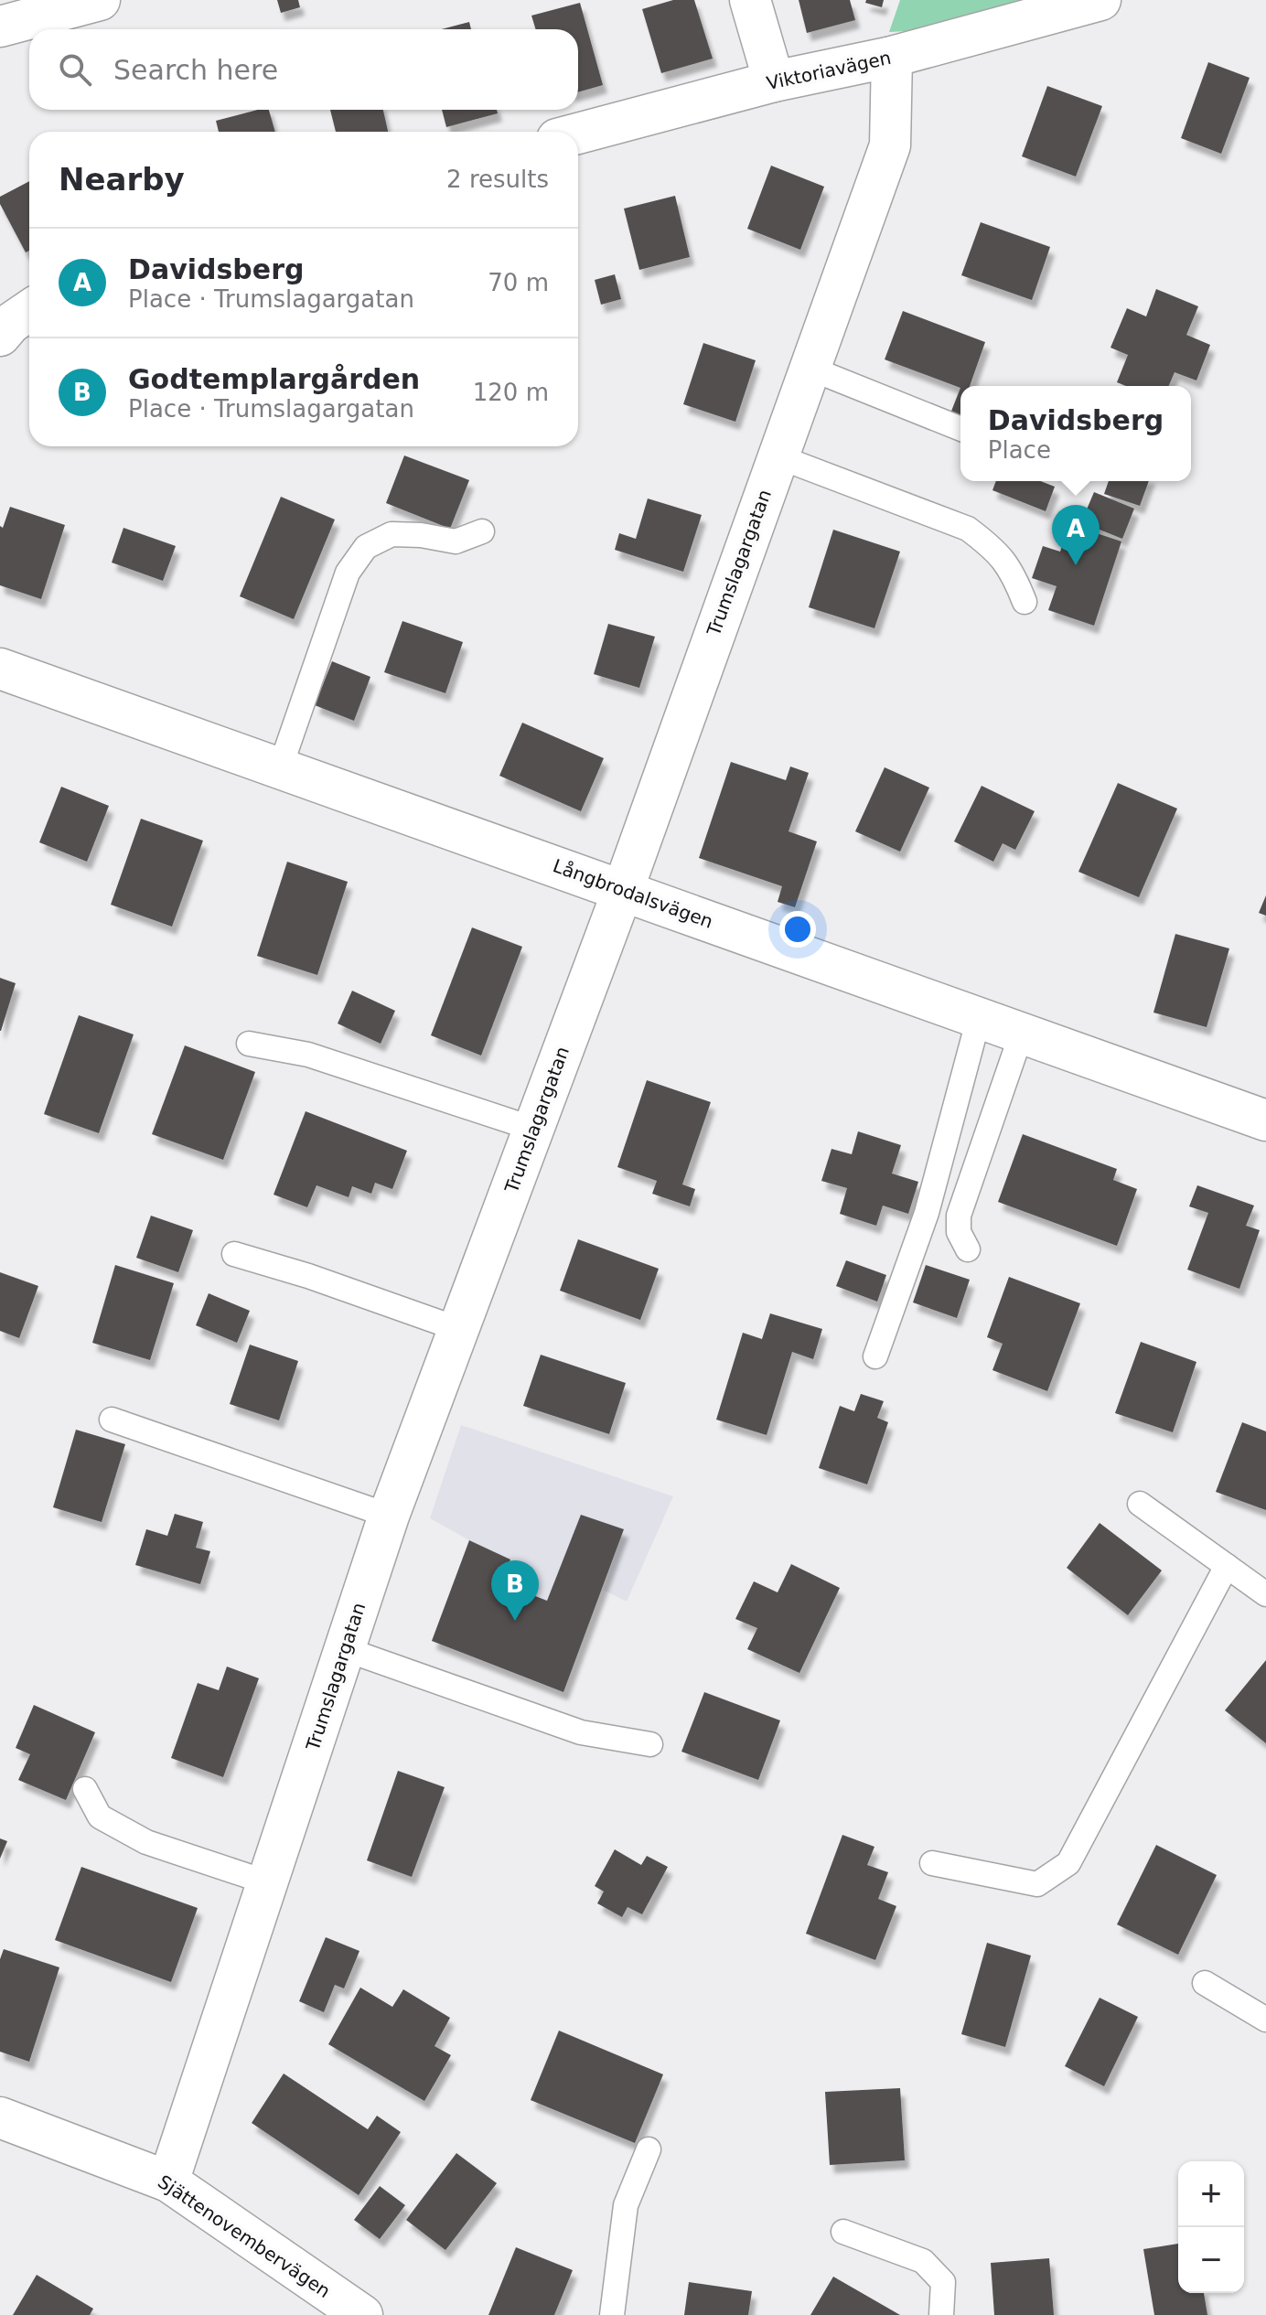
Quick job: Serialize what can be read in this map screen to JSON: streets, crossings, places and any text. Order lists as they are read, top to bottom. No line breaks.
{"streets":{"street":["Viktoriavägen","Trumslagargatan","Långbrodalsvägen","Sjättenovembervägen"]},"crossings":[["Viktoriavägen","Trumslagargatan"],["Trumslagargatan","Långbrodalsvägen"],["Trumslagargatan","Sjättenovembervägen"]],"page":{"search":"Search here","heading":["Nearby","2 results"],"list":[{"mark":"A","name":"Davidsberg","note":"Place · Trumslagargatan","value":"70 m"},{"mark":"B","name":"Godtemplargården","note":"Place · Trumslagargatan","value":"120 m"}],"popup":["Davidsberg","Place"],"pins":["A","B"],"map_buttons":["+","−"]}}
